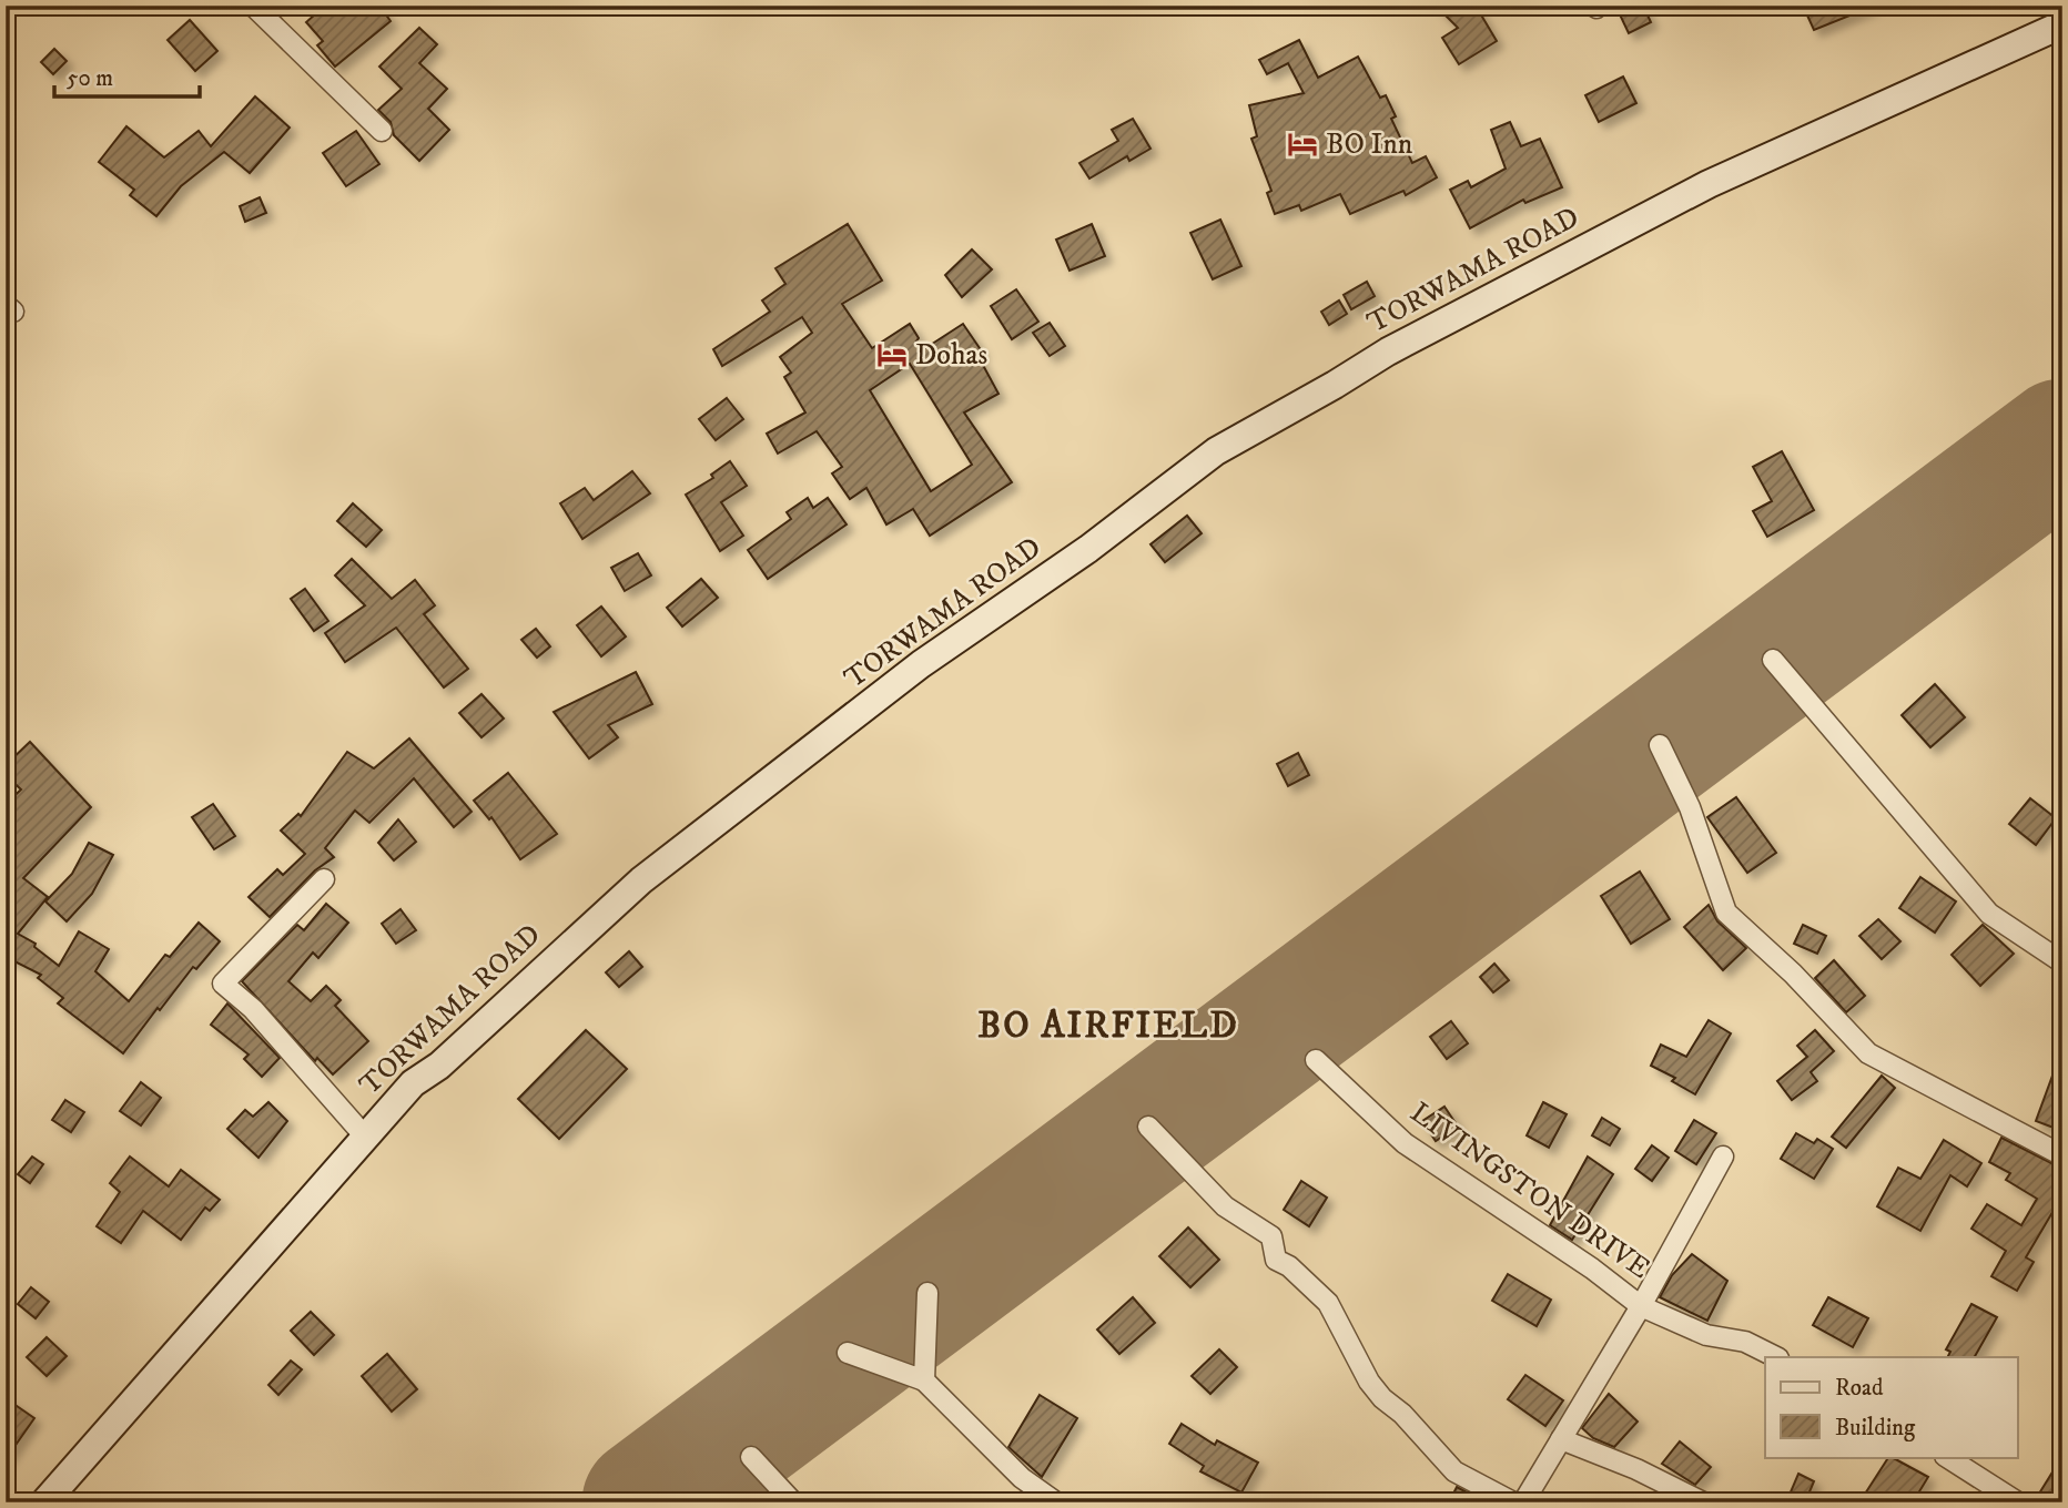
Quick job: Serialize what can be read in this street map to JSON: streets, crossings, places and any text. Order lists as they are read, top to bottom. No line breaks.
{"streets":{"main road":["TORWAMA ROAD"],"street":["LIVINGSTON DRIVE"]},"districts":["BO AIRFIELD"],"places":{"hotel":["BO Inn","Dohas"]},"legend":["Road","Building"],"scale_bar":"50 m"}
